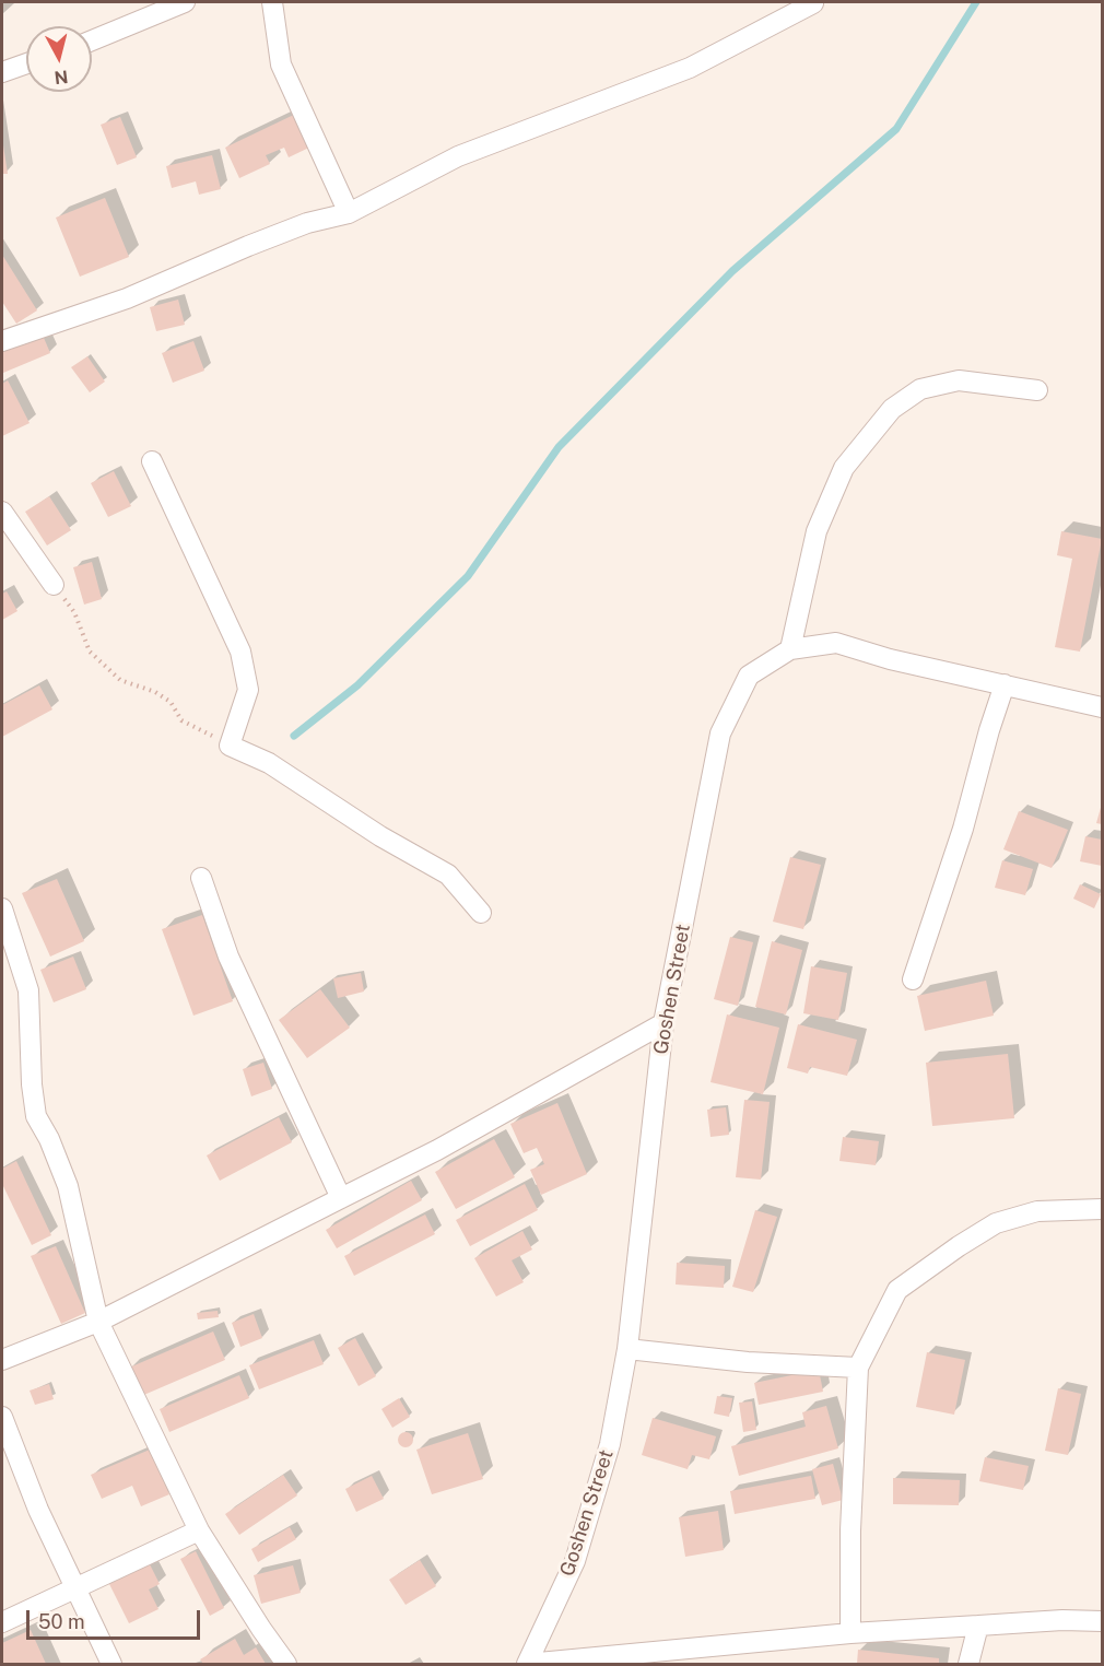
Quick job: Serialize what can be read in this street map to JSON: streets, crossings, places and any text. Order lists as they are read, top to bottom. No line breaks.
{"streets":{"street":["Goshen Street"]},"scale_bar":"50 m","north":"bottom"}
